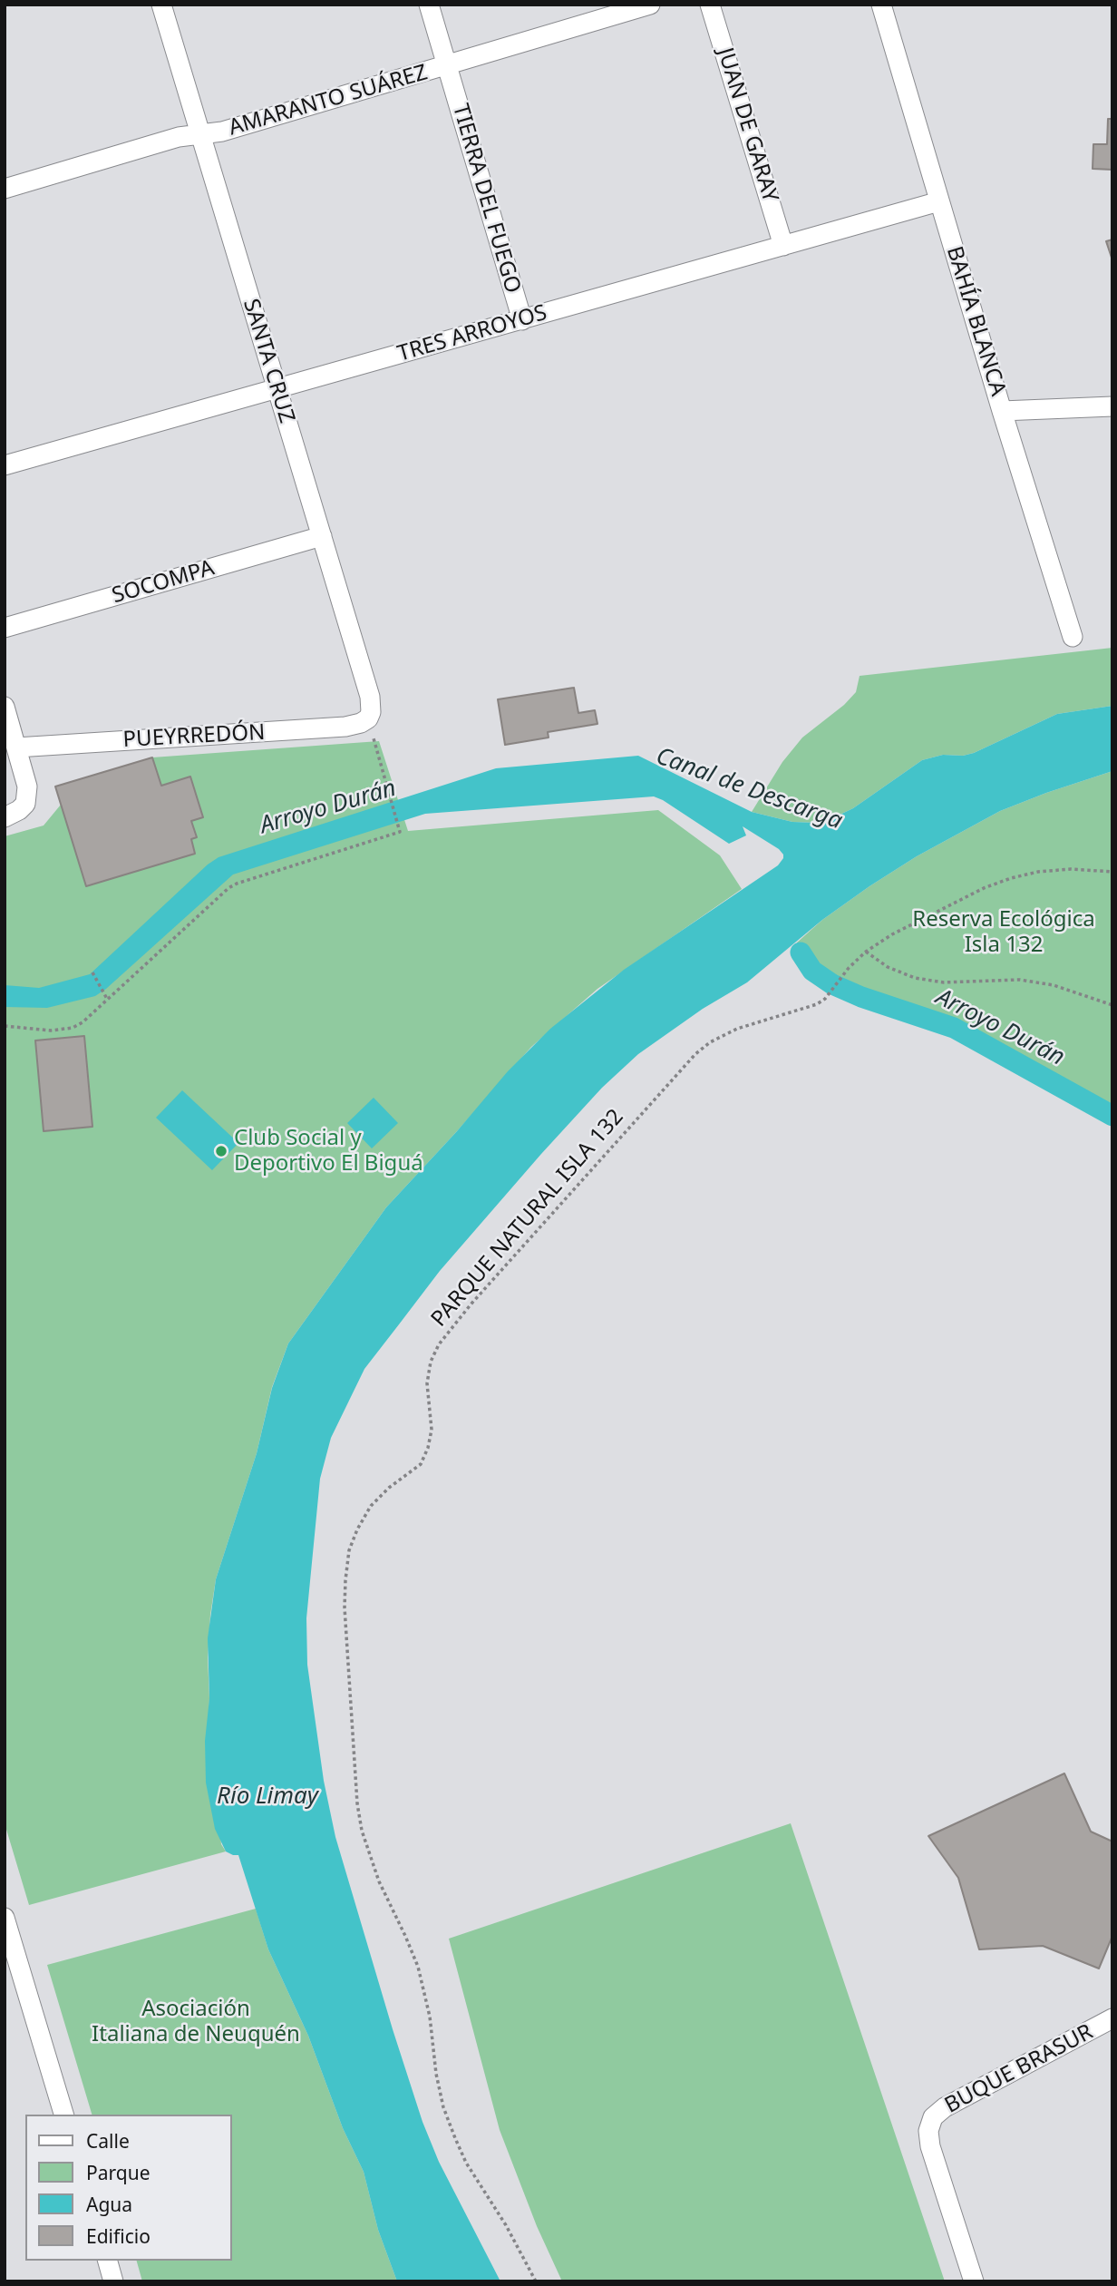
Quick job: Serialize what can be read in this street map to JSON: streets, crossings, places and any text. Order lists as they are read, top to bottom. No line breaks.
{"streets":{"street":["AMARANTO SUÁREZ","JUAN DE GARAY","TIERRA DEL FUEGO","BAHÍA BLANCA","TRES ARROYOS","SANTA CRUZ","SOCOMPA","PUEYRREDÓN","BUQUE BRASUR"],"path":["PARQUE NATURAL ISLA 132"]},"crossings":[["AMARANTO SUÁREZ","TIERRA DEL FUEGO"],["AMARANTO SUÁREZ","SANTA CRUZ"],["JUAN DE GARAY","TRES ARROYOS"],["TIERRA DEL FUEGO","TRES ARROYOS"],["BAHÍA BLANCA","TRES ARROYOS"],["TRES ARROYOS","SANTA CRUZ"],["SANTA CRUZ","SOCOMPA"],["SANTA CRUZ","PUEYRREDÓN"]],"water":["Canal de Descarga","Arroyo Durán","Río Limay"],"parks":["Reserva Ecológica Isla 132","Asociación Italiana de Neuquén"],"places":["Club Social y Deportivo El Biguá"],"legend":["Calle","Parque","Agua","Edificio"]}
